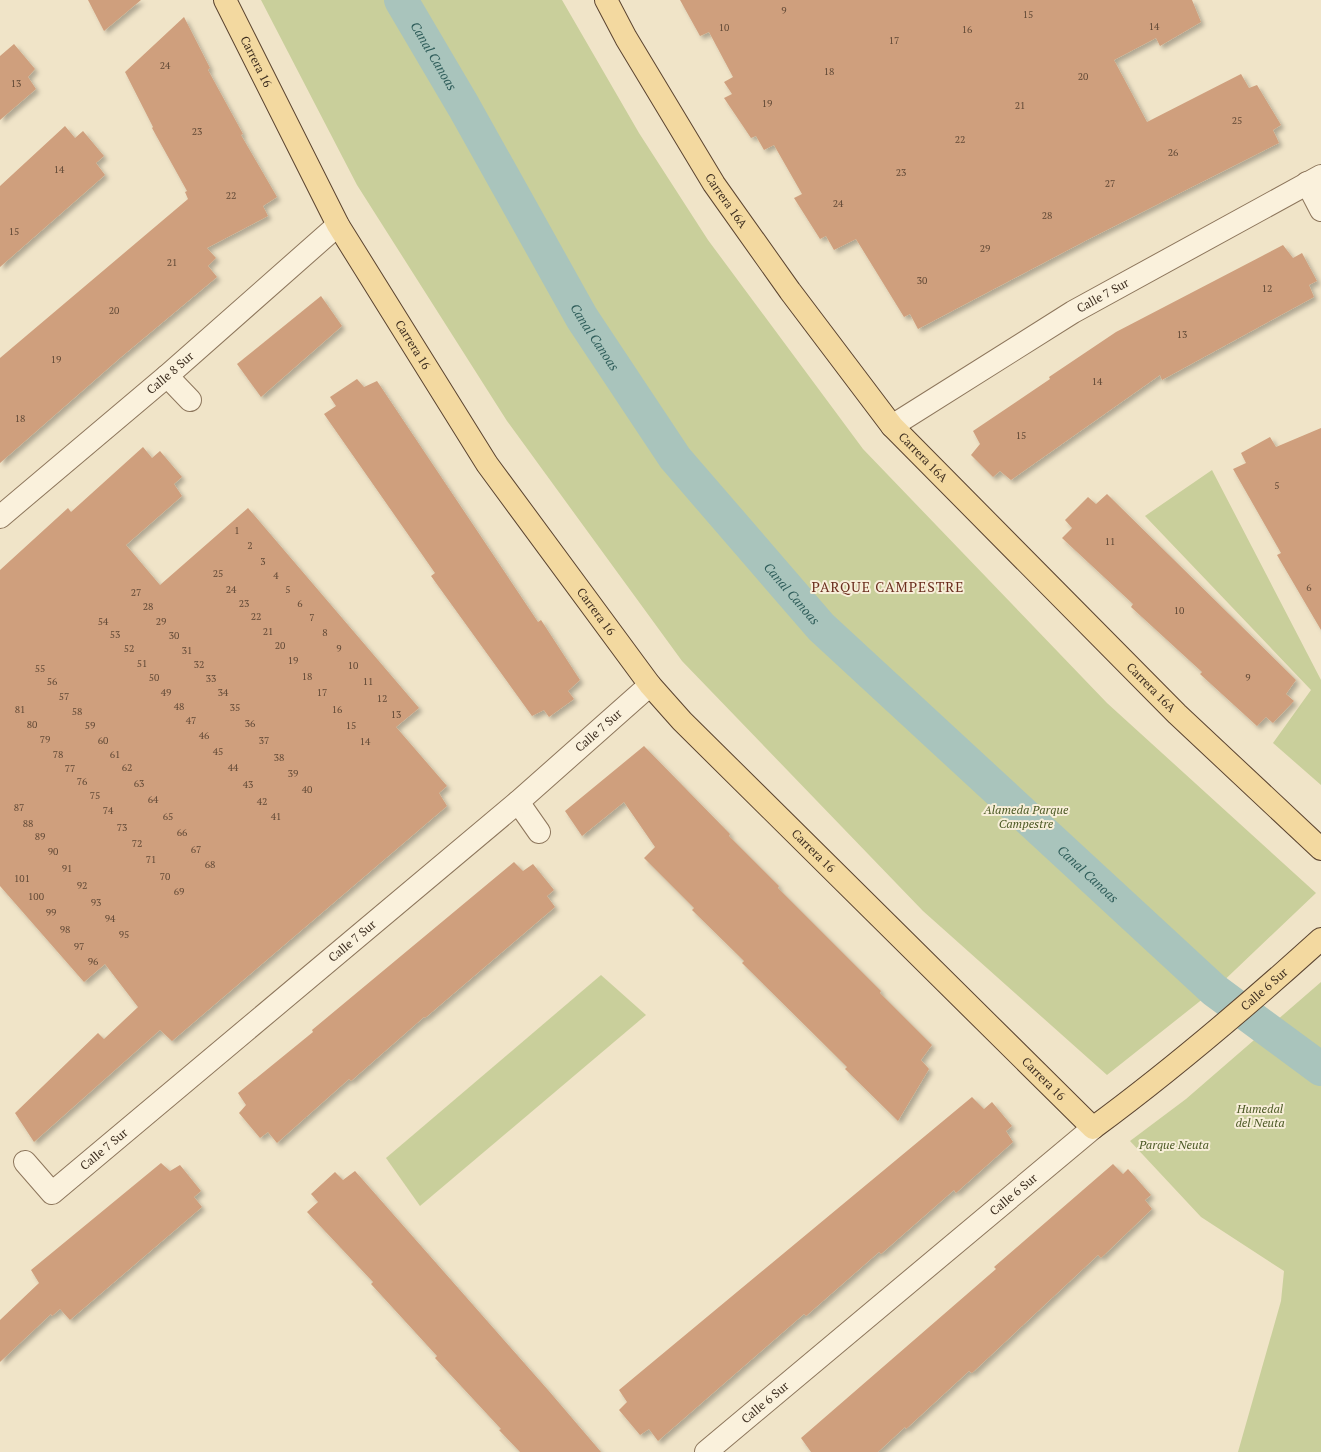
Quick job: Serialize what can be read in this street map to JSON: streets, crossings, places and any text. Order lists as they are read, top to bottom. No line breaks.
{"streets":{"main road":["Carrera 16","Carrera 16A","Calle 6 Sur"],"street":["Calle 7 Sur","Calle 8 Sur"]},"crossings":[["Carrera 16","Calle 7 Sur"],["Carrera 16","Calle 8 Sur"],["Carrera 16","Calle 6 Sur"],["Carrera 16A","Calle 7 Sur"]],"districts":["PARQUE CAMPESTRE"],"water":["Canal Canoas"],"parks":["Alameda Parque Campestre","Humedal del Neuta","Parque Neuta"],"house_numbers":["9","15","14","10","16","17","24","18","20","13","19","21","25","23","22","26","14","23","27","22","24","28","15","29","21","30","12","20","13","19","14","18","15","5","1","11","2","3","25","4","6","24","5","27","23","6","28","10","22","7","54","29","21","8","53","30","20","52","9","31","19","51","32","10","55","18","50","9","33","56","11","49","34","17","57","12","48","35","81","16","58","13","47","36","80","59","15","46","79","60","37","14","45","78","61","38","62","44","77","39","76","63","43","40","75","64","42","87","74","65","41","88","73","66","89","72","67","90","71","68","91","70","101","92","69","100","93","99","94","98","95","97","96"]}
